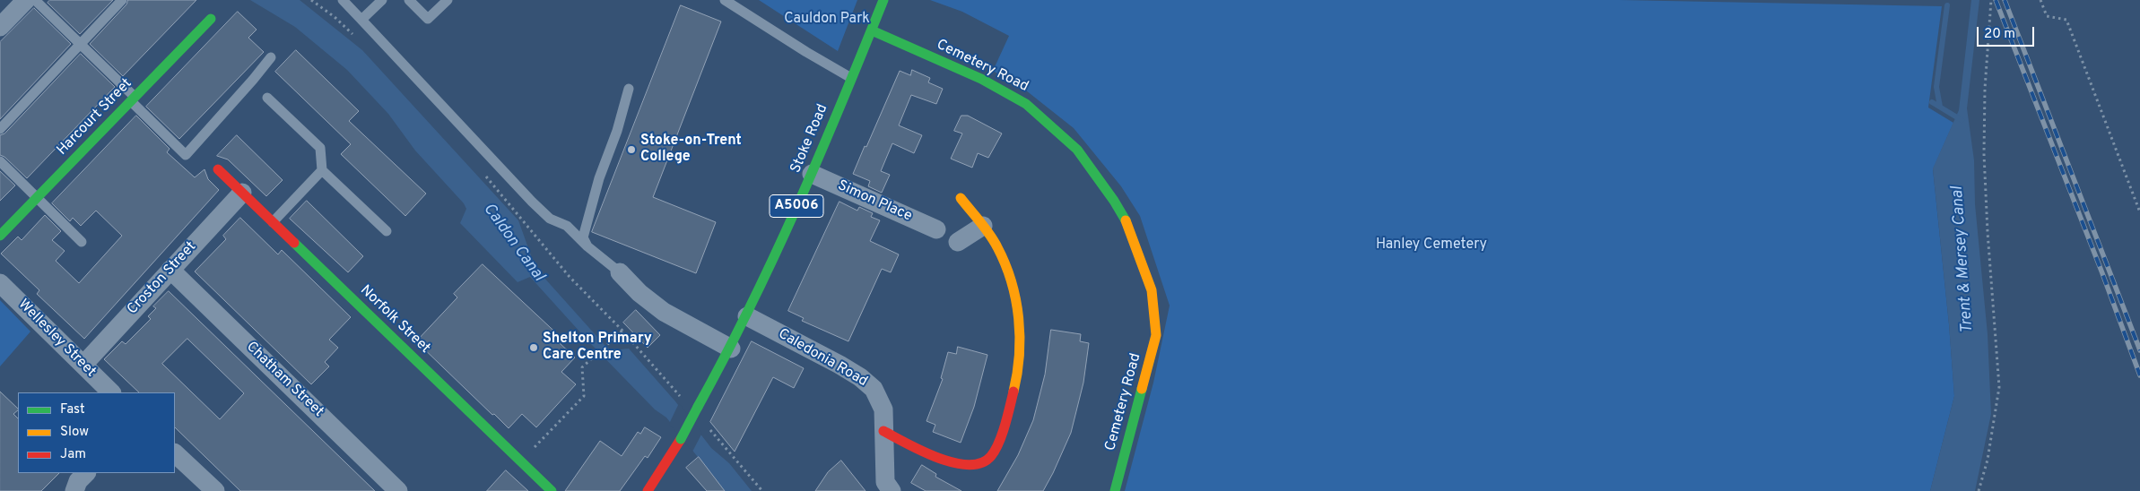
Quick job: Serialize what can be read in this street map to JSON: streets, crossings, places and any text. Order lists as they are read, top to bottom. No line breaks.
{"streets":{"street":["Cemetery Road","Harcourt Street","Stoke Road","Simon Place","A5006","Croston Street","Norfolk Street","Wellesley Street","Caledonia Road","Chatham Street"]},"crossings":[["Cemetery Road","Stoke Road"],["Stoke Road","Simon Place"],["Stoke Road","Caledonia Road"],["Croston Street","Norfolk Street"],["Croston Street","Wellesley Street"],["Croston Street","Chatham Street"]],"water":["Caldon Canal","Trent & Mersey Canal"],"parks":["Cauldon Park","Hanley Cemetery"],"places":["Stoke-on-Trent College","Shelton Primary Care Centre"],"legend":["Fast","Slow","Jam"],"scale_bar":"20 m"}
